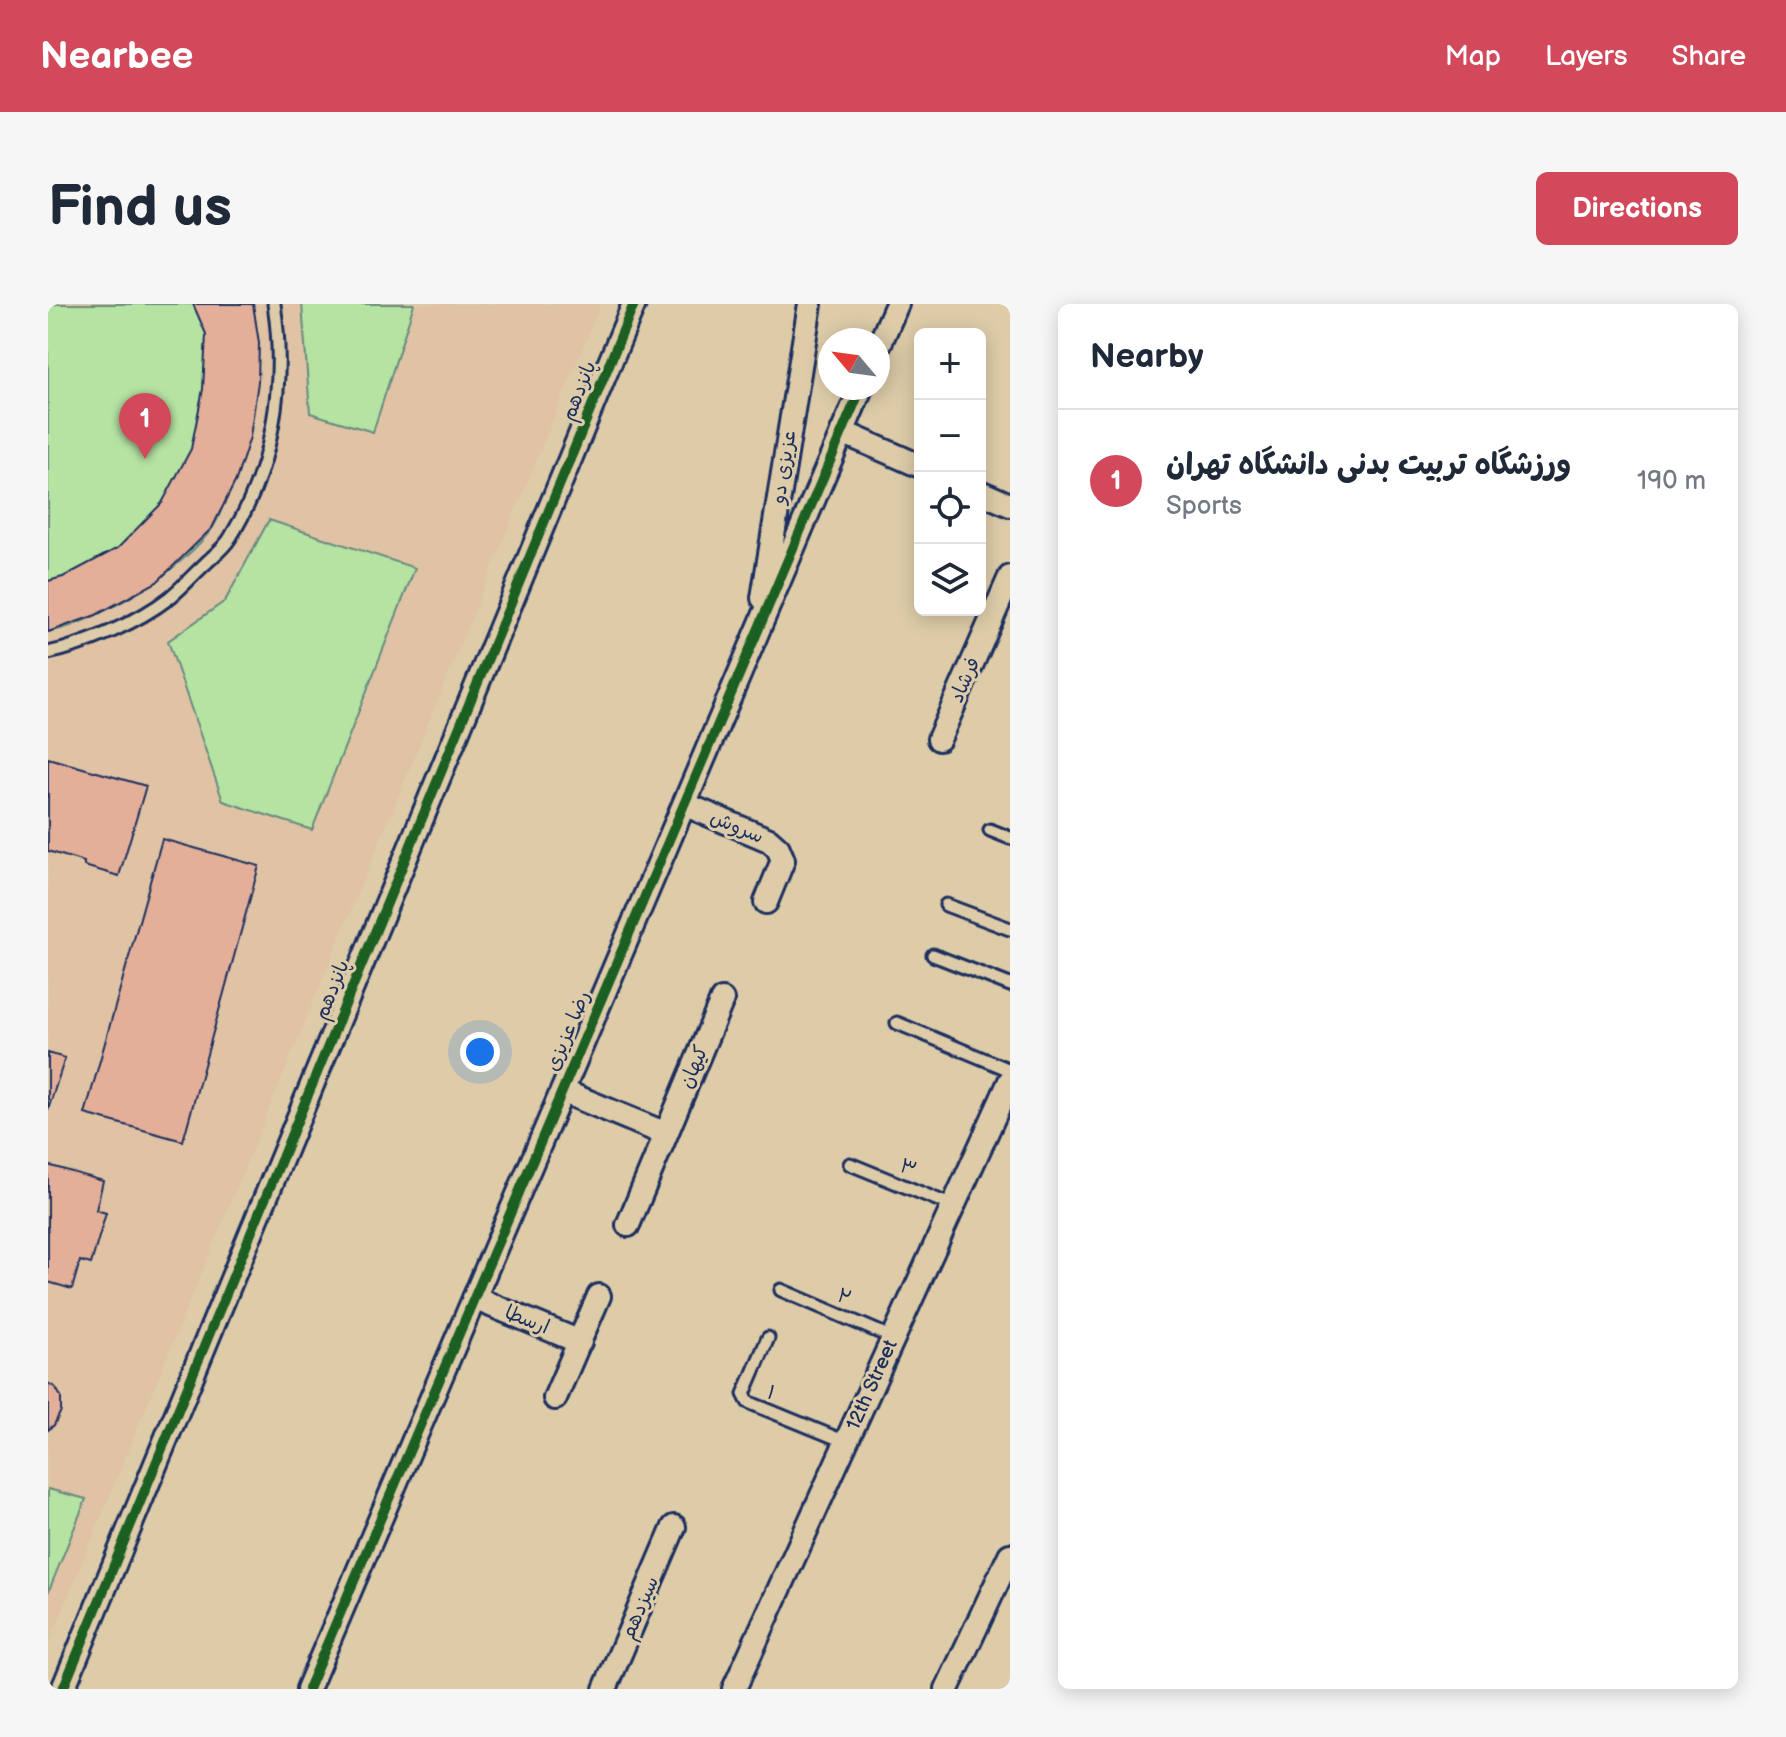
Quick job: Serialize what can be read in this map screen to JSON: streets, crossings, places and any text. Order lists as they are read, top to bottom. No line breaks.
{"streets":{"street":["پانزدهم","عزیزی دو","فرشاد","سروش","رضا عزیزی","کیهان","ارسطا","12th Street","سیزدهم"],"lane":["۳","۲","۱"]},"crossings":[["عزیزی دو","رضا عزیزی"],["سروش","رضا عزیزی"],["رضا عزیزی","ارسطا"],["۳","12th Street"],["۲","12th Street"],["12th Street","۱"]],"north":"top left","page":{"header":"Nearbee","nav":["Map","Layers","Share"],"buttons":"Directions","title":"Find us","heading":"Nearby","map_buttons":["+","−"],"pins":"1","list":[{"mark":"1","name":"ورزشگاه تربیت بدنی دانشگاه تهران","note":"Sports","value":"190 m"}]}}
